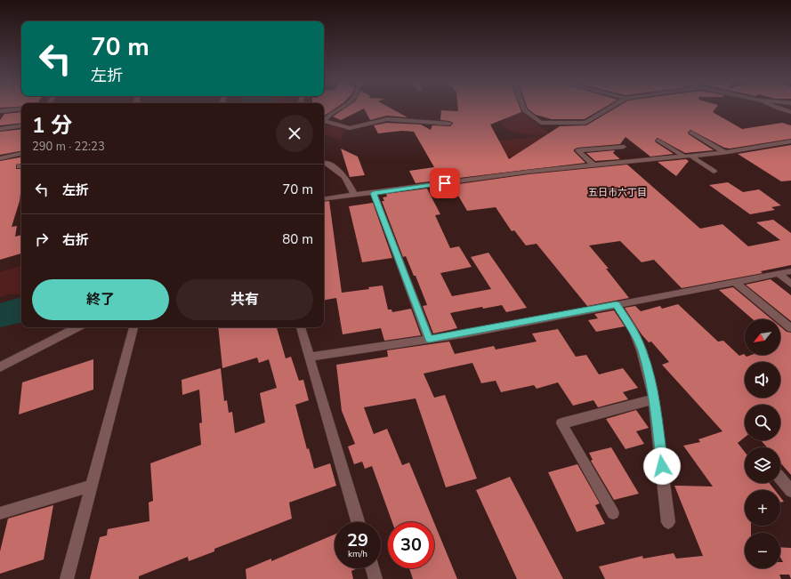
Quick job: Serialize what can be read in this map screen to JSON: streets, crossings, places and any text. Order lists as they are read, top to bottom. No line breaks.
{"districts":["五日市六丁目"],"north":"bottom left","page":{"turn":["70 m","左折"],"heading":["1 分","290 m · 22:23"],"list":[{"name":"左折","value":"70 m"},{"name":"右折","value":"80 m"}],"buttons":["終了","共有"],"map_buttons":["+","−"],"speed":"29 km/h","limit":"30"}}
